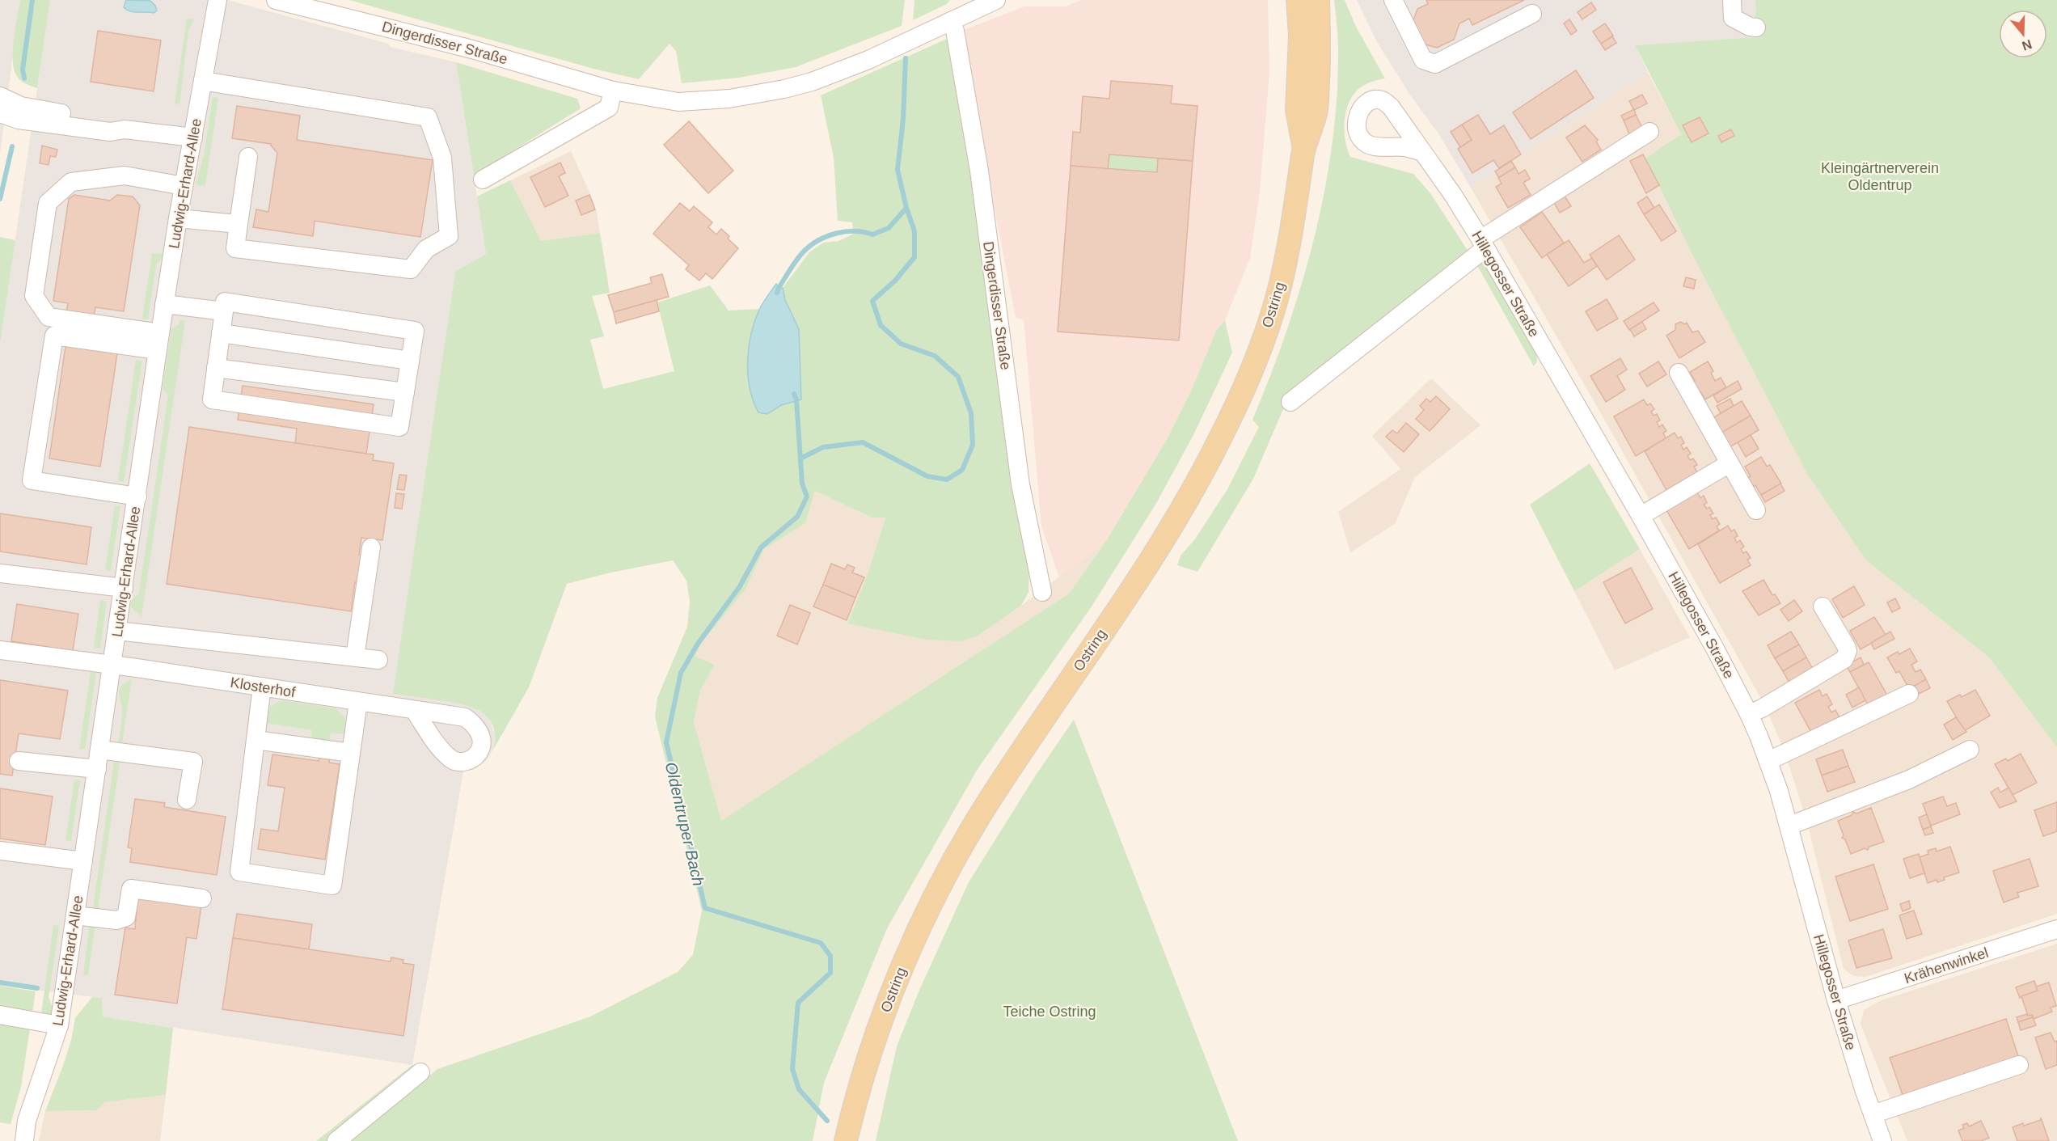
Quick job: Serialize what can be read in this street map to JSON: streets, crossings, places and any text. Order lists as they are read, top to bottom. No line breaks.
{"streets":{"main road":["Ostring"],"street":["Dingerdisser Straße","Ludwig-Erhard-Allee","Hillegosser Straße","Klosterhof","Krähenwinkel"]},"crossings":[["Ludwig-Erhard-Allee","Klosterhof"],["Hillegosser Straße","Krähenwinkel"]],"water":["Oldentruper Bach"],"parks":["Kleingärtnerverein Oldentrup","Teiche Ostring"],"north":"bottom"}
